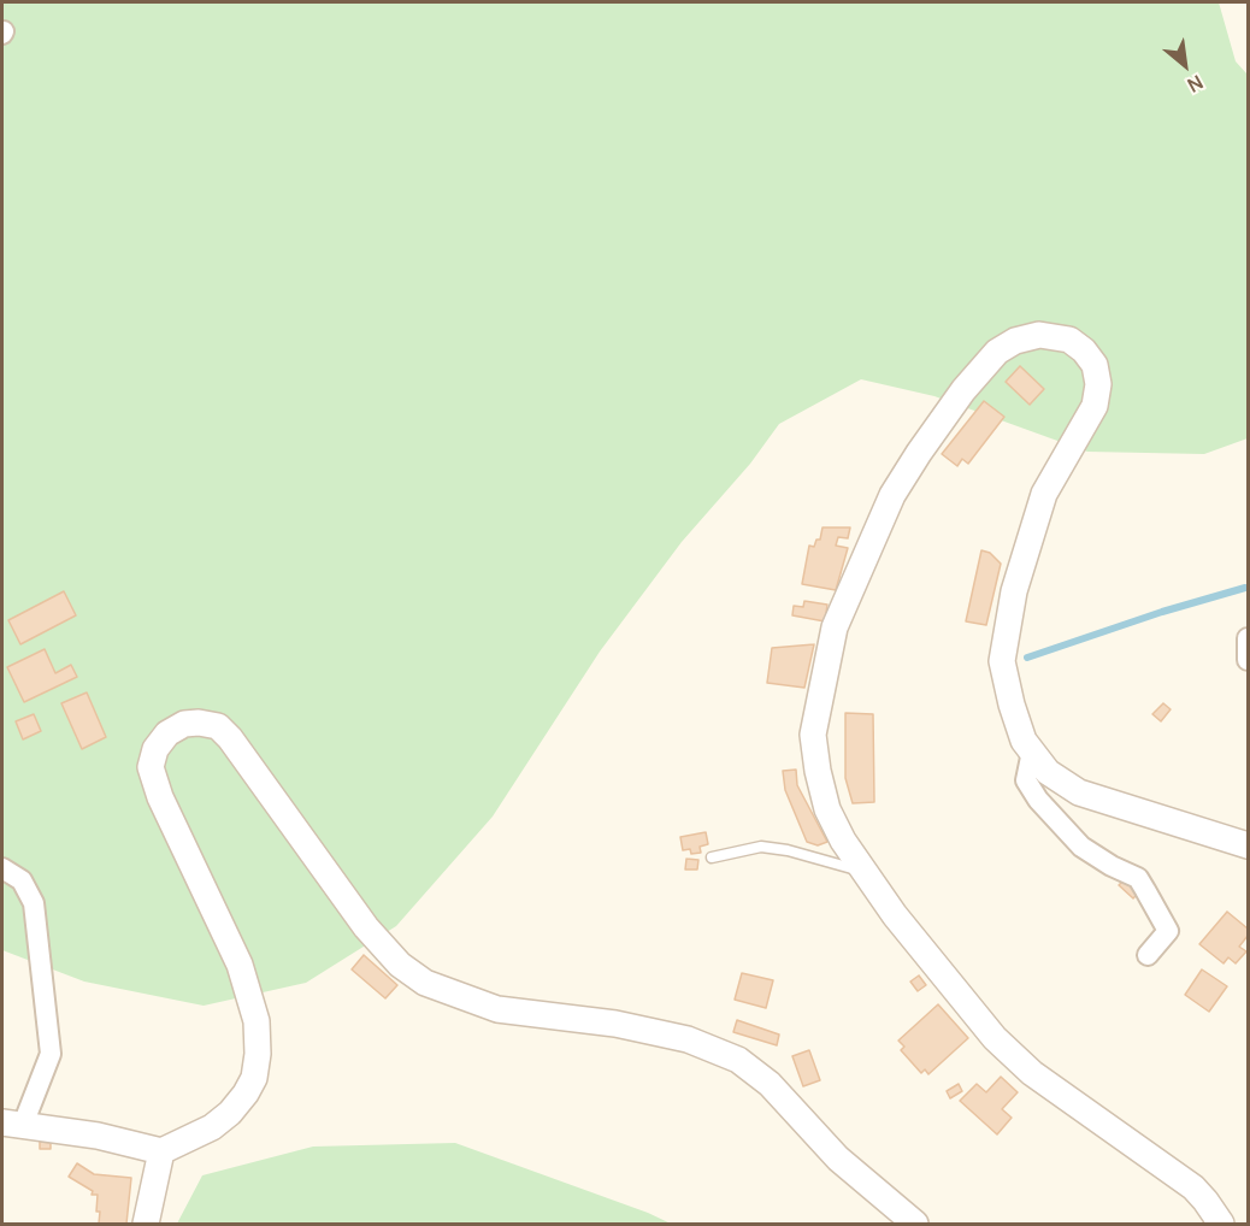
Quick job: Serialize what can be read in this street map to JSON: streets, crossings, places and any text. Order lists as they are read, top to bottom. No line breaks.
{"north":"bottom right"}
